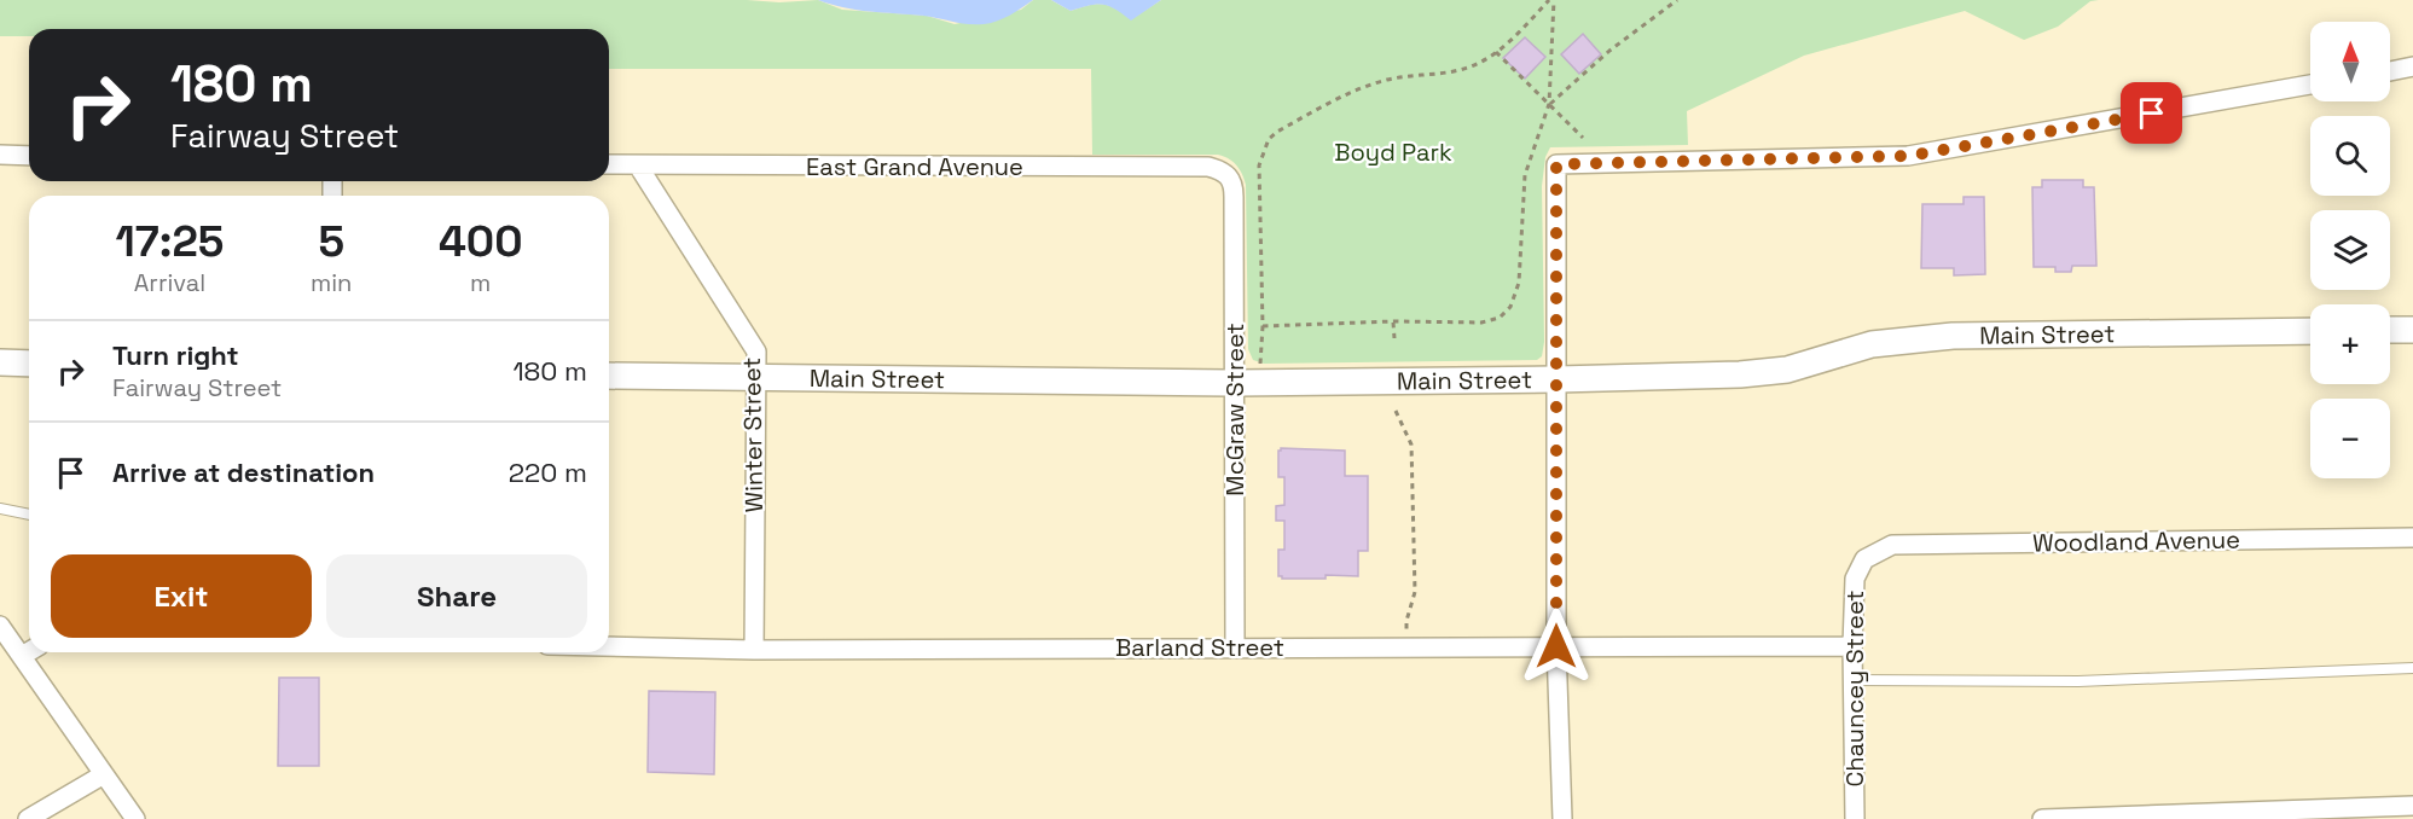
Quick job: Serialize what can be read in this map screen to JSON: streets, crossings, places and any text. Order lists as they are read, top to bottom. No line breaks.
{"streets":{"street":["East Grand Avenue","Main Street","McGraw Street","Winter Street","Woodland Avenue","Barland Street","Chauncey Street"]},"crossings":[["East Grand Avenue","McGraw Street"],["East Grand Avenue","Winter Street"],["Main Street","McGraw Street"],["Main Street","Winter Street"],["McGraw Street","Barland Street"],["Winter Street","Barland Street"],["Woodland Avenue","Chauncey Street"],["Barland Street","Chauncey Street"]],"parks":["Boyd Park"],"north":"top","page":{"map_buttons":["+","−"],"turn":["180 m","Fairway Street"],"eta":["17:25","Arrival","5","min","400","m"],"list":[{"name":"Turn right","note":"Fairway Street","value":"180 m"},{"name":"Arrive at destination","value":"220 m"}],"buttons":["Exit","Share"]}}
